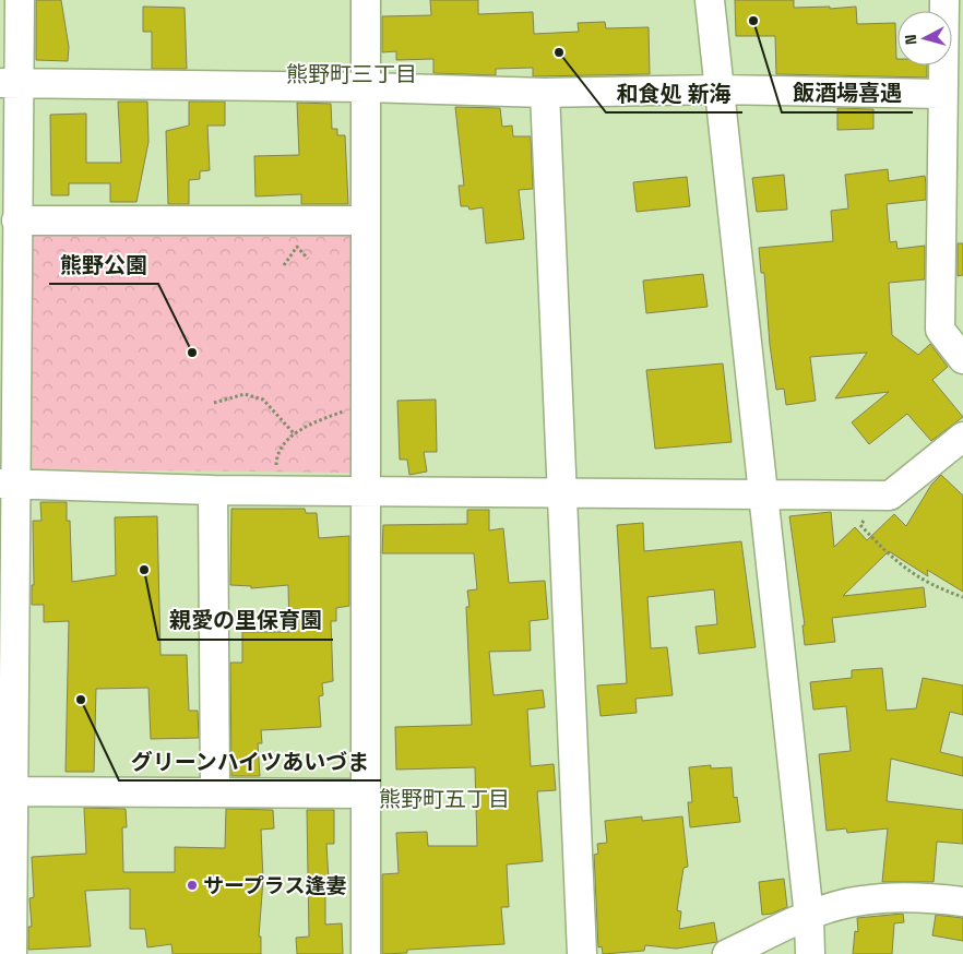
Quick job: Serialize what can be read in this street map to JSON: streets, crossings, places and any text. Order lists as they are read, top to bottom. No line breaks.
{"districts":["熊野町三丁目","熊野町五丁目"],"places":["飯酒場喜遇","和食処 新海","熊野公園","親愛の里保育園","グリーンハイツあいづま","サープラス逢妻"],"north":"left"}
